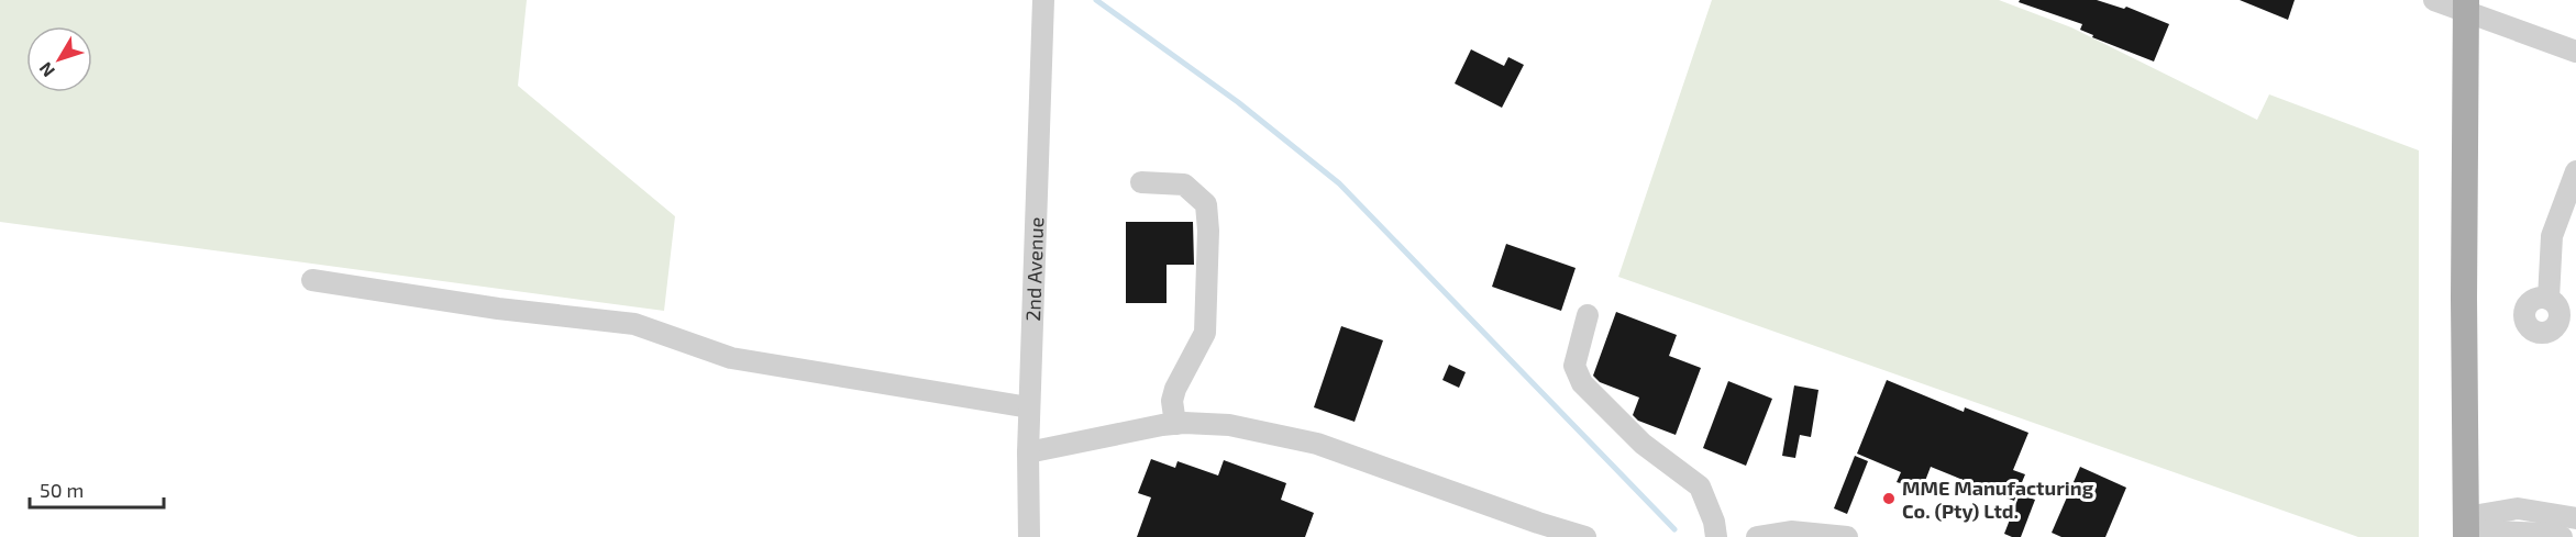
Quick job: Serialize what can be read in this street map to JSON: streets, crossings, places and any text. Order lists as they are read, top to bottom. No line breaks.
{"streets":{"street":["2nd Avenue"]},"places":["MME Manufacturing Co. (Pty) Ltd."],"scale_bar":"50 m","north":"bottom left"}
